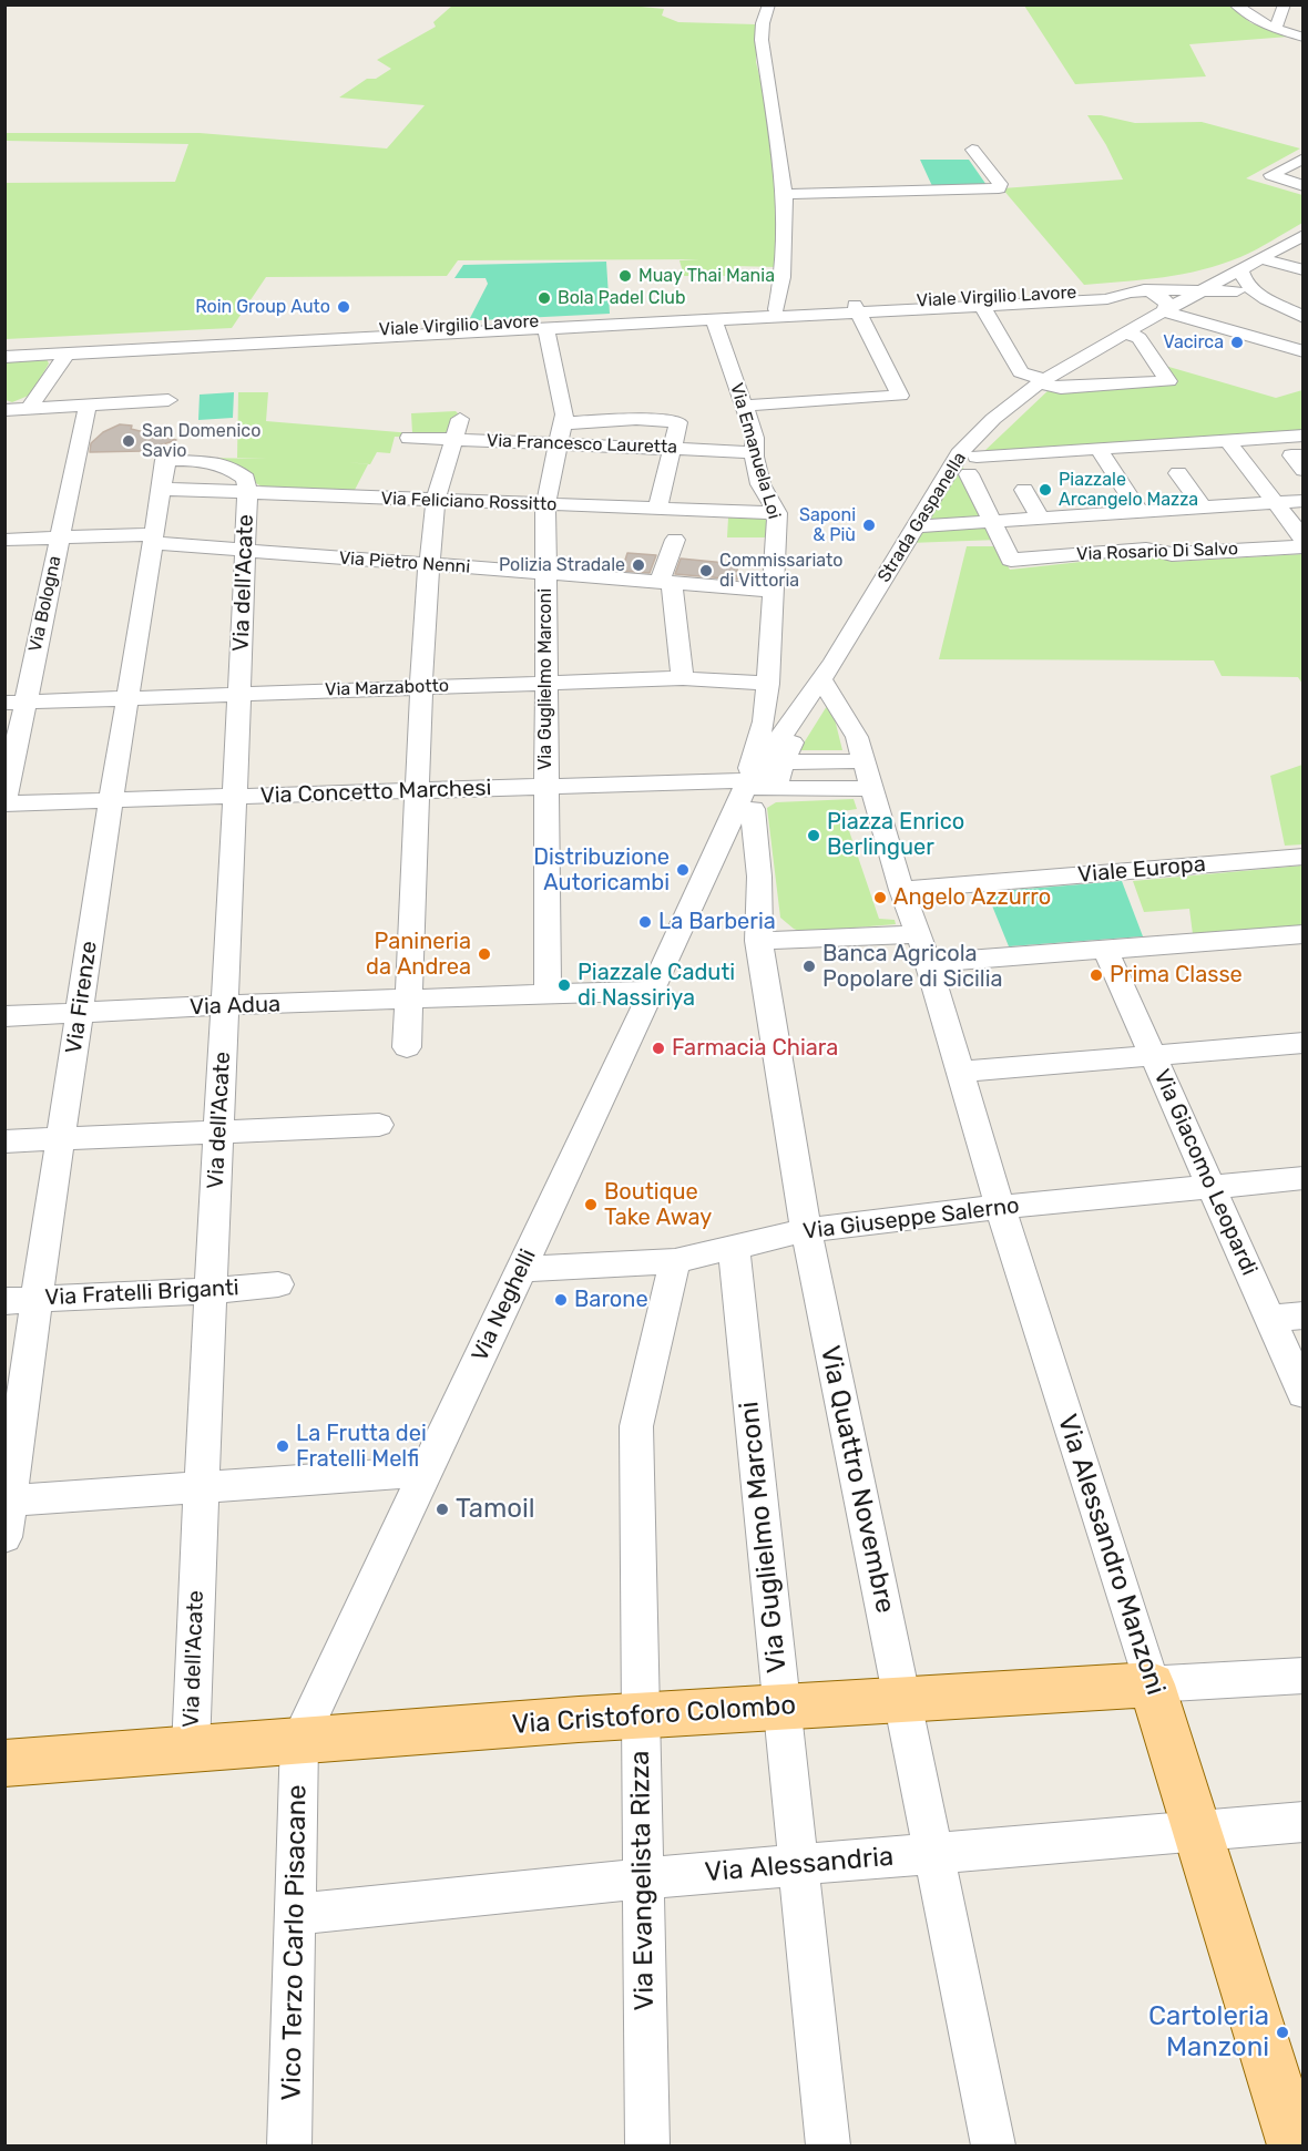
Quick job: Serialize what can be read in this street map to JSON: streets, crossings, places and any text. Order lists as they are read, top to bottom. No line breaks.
{"streets":{"main road":["Via Alessandro Manzoni","Via Cristoforo Colombo"],"street":["Viale Virgilio Lavore","Via Francesco Lauretta","Via Emanuela Loi","Via Feliciano Rossitto","Strada Gaspanella","Via Rosario Di Salvo","Via Pietro Nenni","Via dell'Acate","Via Bologna","Via Guglielmo Marconi","Via Marzabotto","Via Concetto Marchesi","Viale Europa","Via Firenze","Via Adua","Via Giacomo Leopardi","Via Giuseppe Salerno","Via Fratelli Briganti","Via Neghelli","Via Quattro Novembre","Via Alessandria","Via Evangelista Rizza","Vico Terzo Carlo Pisacane"]},"crossings":[["Viale Virgilio Lavore","Strada Gaspanella"],["Viale Virgilio Lavore","Via Guglielmo Marconi"],["Via Francesco Lauretta","Via Emanuela Loi"],["Via Francesco Lauretta","Via Guglielmo Marconi"],["Via Emanuela Loi","Via Feliciano Rossitto"],["Via Emanuela Loi","Strada Gaspanella"],["Via Emanuela Loi","Via Pietro Nenni"],["Via Emanuela Loi","Via Marzabotto"],["Via Emanuela Loi","Via Concetto Marchesi"],["Via Emanuela Loi","Via Neghelli"],["Via Emanuela Loi","Via Quattro Novembre"],["Via Feliciano Rossitto","Via dell'Acate"],["Via Feliciano Rossitto","Via Guglielmo Marconi"],["Via Feliciano Rossitto","Via Firenze"],["Strada Gaspanella","Via Rosario Di Salvo"],["Strada Gaspanella","Via Marzabotto"],["Strada Gaspanella","Via Concetto Marchesi"],["Strada Gaspanella","Via Neghelli"],["Strada Gaspanella","Via Quattro Novembre"],["Strada Gaspanella","Via Alessandro Manzoni"],["Via Pietro Nenni","Via dell'Acate"],["Via Pietro Nenni","Via Bologna"],["Via Pietro Nenni","Via Guglielmo Marconi"],["Via Pietro Nenni","Via Firenze"],["Via dell'Acate","Via Marzabotto"],["Via dell'Acate","Via Concetto Marchesi"],["Via dell'Acate","Via Firenze"],["Via dell'Acate","Via Adua"],["Via dell'Acate","Via Fratelli Briganti"],["Via dell'Acate","Via Cristoforo Colombo"],["Via Bologna","Via Marzabotto"],["Via Bologna","Via Concetto Marchesi"],["Via Guglielmo Marconi","Via Marzabotto"],["Via Guglielmo Marconi","Via Concetto Marchesi"],["Via Guglielmo Marconi","Via Adua"],["Via Guglielmo Marconi","Via Giuseppe Salerno"],["Via Guglielmo Marconi","Via Cristoforo Colombo"],["Via Guglielmo Marconi","Via Alessandria"],["Via Marzabotto","Via Firenze"],["Via Concetto Marchesi","Via Firenze"],["Via Concetto Marchesi","Via Neghelli"],["Via Concetto Marchesi","Via Quattro Novembre"],["Viale Europa","Via Alessandro Manzoni"],["Via Firenze","Via Adua"],["Via Firenze","Via Fratelli Briganti"],["Via Adua","Via Neghelli"],["Via Giacomo Leopardi","Via Giuseppe Salerno"],["Via Giuseppe Salerno","Via Neghelli"],["Via Giuseppe Salerno","Via Quattro Novembre"],["Via Giuseppe Salerno","Via Alessandro Manzoni"],["Via Giuseppe Salerno","Via Evangelista Rizza"],["Via Neghelli","Via Quattro Novembre"],["Via Neghelli","Via Cristoforo Colombo"],["Via Neghelli","Vico Terzo Carlo Pisacane"],["Via Quattro Novembre","Via Cristoforo Colombo"],["Via Quattro Novembre","Via Alessandria"],["Via Alessandro Manzoni","Via Cristoforo Colombo"],["Via Alessandro Manzoni","Via Alessandria"],["Via Cristoforo Colombo","Via Evangelista Rizza"],["Via Cristoforo Colombo","Vico Terzo Carlo Pisacane"],["Via Alessandria","Via Evangelista Rizza"],["Via Alessandria","Vico Terzo Carlo Pisacane"]],"places":["Muay Thai Mania","Bola Padel Club","Roin Group Auto","Vacirca","San Domenico Savio","Piazzale Arcangelo Mazza","Saponi & Più","Polizia Stradale","Commissariato di Vittoria","Piazza Enrico Berlinguer","Distribuzione Autoricambi","Angelo Azzurro","La Barberia","Panineria da Andrea","Banca Agricola Popolare di Sicilia","Prima Classe","Piazzale Caduti di Nassiriya","Farmacia Chiara","Boutique Take Away","Barone","La Frutta dei Fratelli Melfi","Tamoil","Cartoleria Manzoni"]}
